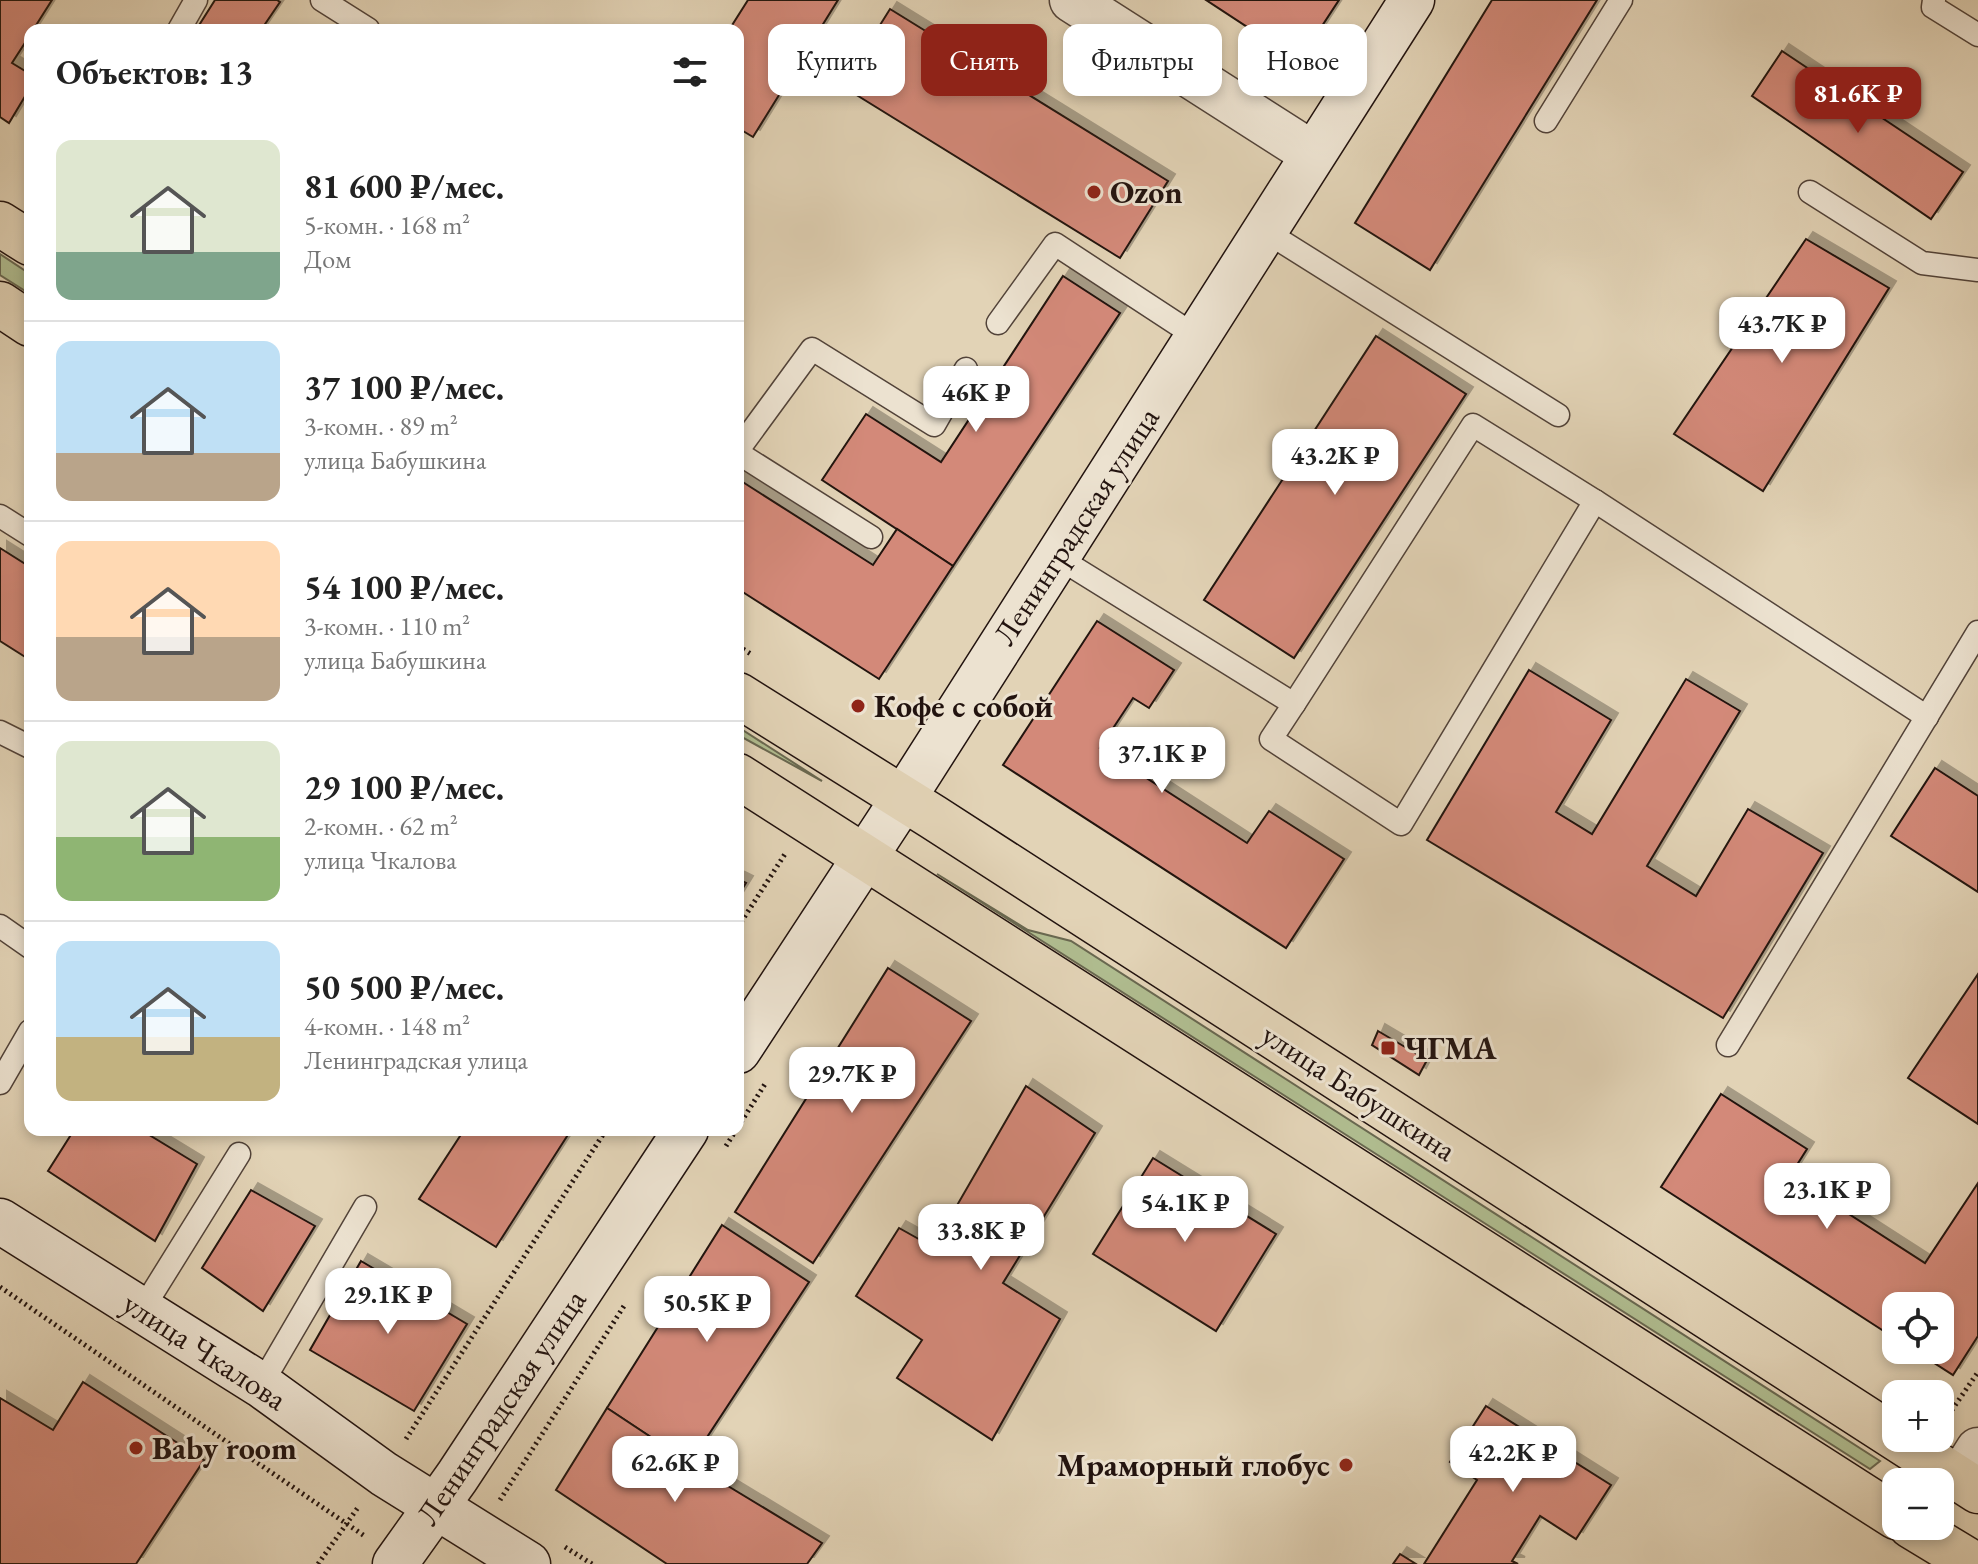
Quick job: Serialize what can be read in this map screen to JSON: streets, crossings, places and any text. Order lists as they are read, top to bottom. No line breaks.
{"streets":{"main road":["Ленинградская улица","улица Бабушкина","улица Чкалова"]},"crossings":[["Ленинградская улица","улица Бабушкина"],["Ленинградская улица","улица Чкалова"]],"places":{"other":["Ozon","Кофе с собой","Baby room","Мраморный глобус"],"transit":["ЧГМА"]},"page":{"chip":["Купить","Снять","Фильтры","Новое"],"heading":"Объектов: 13","price":["81.6K ₽","43.7K ₽","46K ₽","43.2K ₽","37.1K ₽","29.7K ₽","23.1K ₽","54.1K ₽","33.8K ₽","29.1K ₽","50.5K ₽","42.2K ₽","62.6K ₽"],"list":[{"name":"81 600 ₽/мес.","note":"5-комн. · 168 m² · Дом"},{"name":"37 100 ₽/мес.","note":"3-комн. · 89 m² · улица Бабушкина"},{"name":"54 100 ₽/мес.","note":"3-комн. · 110 m² · улица Бабушкина"},{"name":"29 100 ₽/мес.","note":"2-комн. · 62 m² · улица Чкалова"},{"name":"50 500 ₽/мес.","note":"4-комн. · 148 m² · Ленинградская улица"}],"map_buttons":["+","−"]}}
